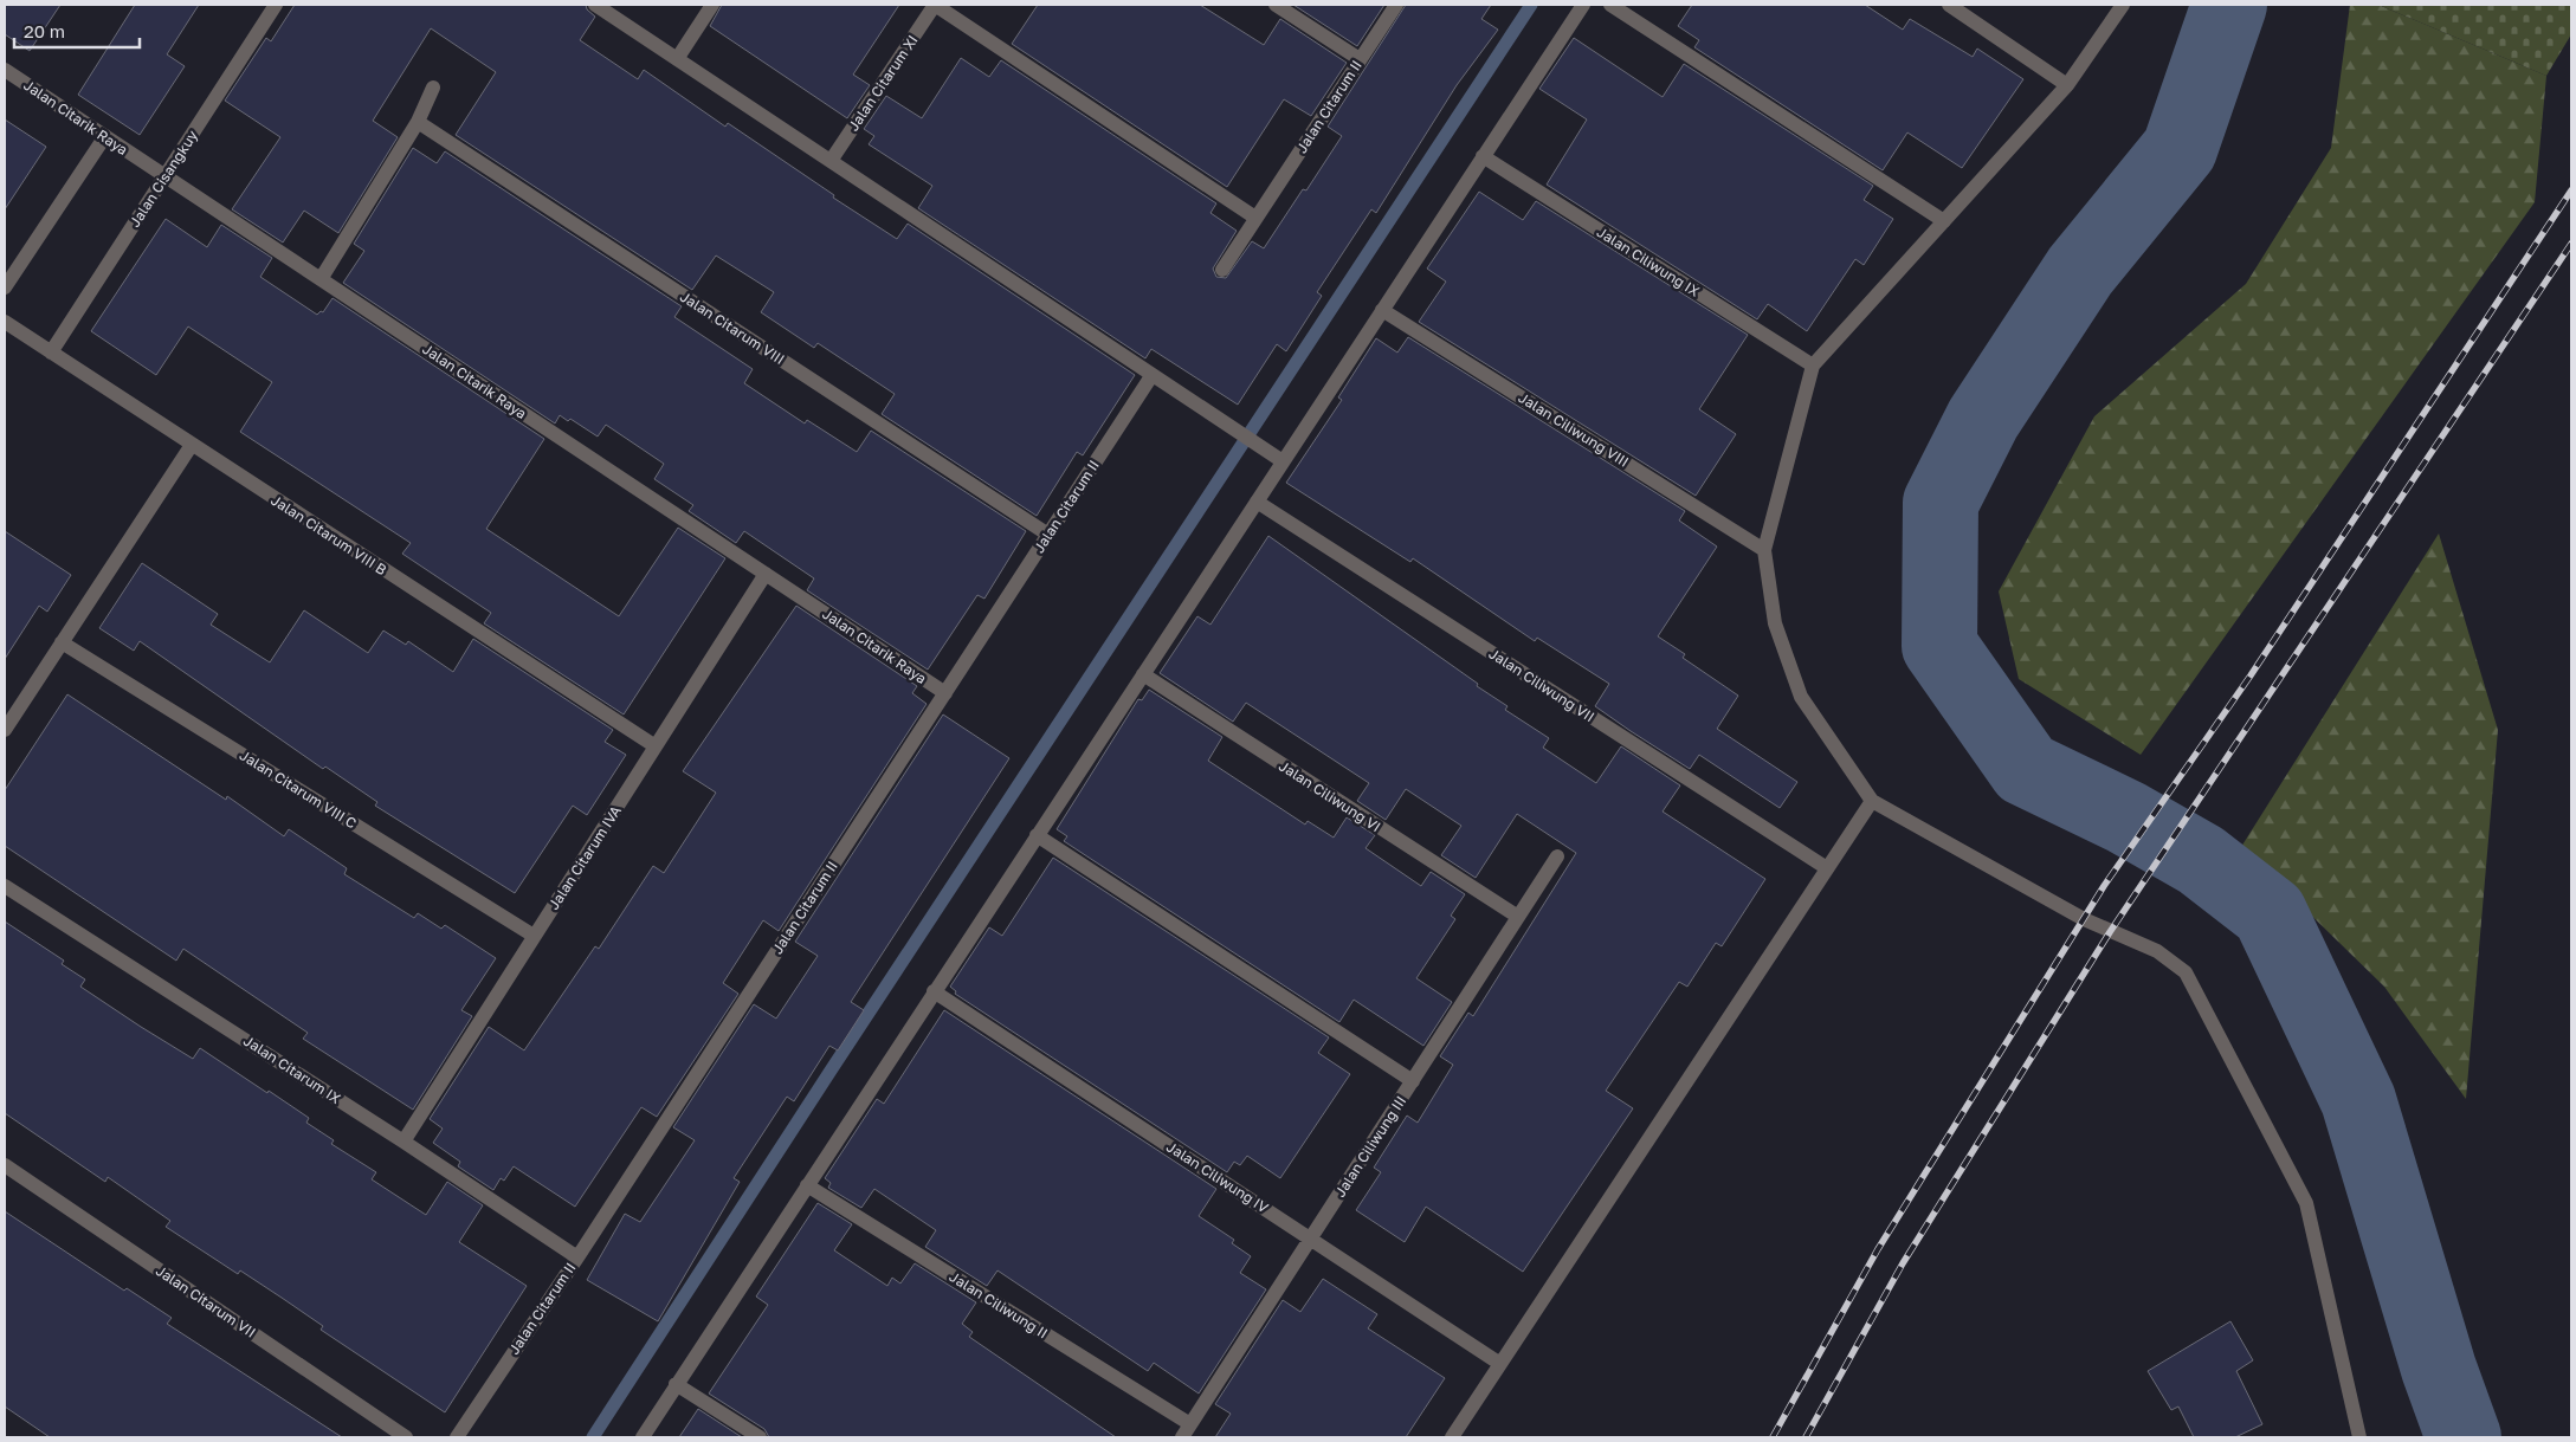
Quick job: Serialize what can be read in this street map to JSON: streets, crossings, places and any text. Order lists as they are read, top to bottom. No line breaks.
{"streets":{"street":["Jalan Citarum XI","Jalan Citarum II","Jalan Citarik Raya","Jalan Cisangkuy","Jalan Ciliwung IX","Jalan Citarum VIII","Jalan Ciliwung VIII","Jalan Citarum VIII B","Jalan Ciliwung VII","Jalan Citarum VIII C","Jalan Ciliwung VI","Jalan Citarum IVA","Jalan Citarum IX","Jalan Ciliwung III","Jalan Ciliwung IV","Jalan Citarum VII","Jalan Ciliwung II"]},"crossings":[["Jalan Citarum II","Jalan Citarik Raya"],["Jalan Citarum II","Jalan Citarum VIII"],["Jalan Citarum II","Jalan Citarum IX"],["Jalan Citarik Raya","Jalan Cisangkuy"],["Jalan Citarik Raya","Jalan Citarum IVA"],["Jalan Cisangkuy","Jalan Citarum VIII B"],["Jalan Citarum VIII B","Jalan Citarum IVA"],["Jalan Citarum VIII C","Jalan Citarum IVA"],["Jalan Ciliwung VI","Jalan Ciliwung III"],["Jalan Citarum IVA","Jalan Citarum IX"],["Jalan Ciliwung III","Jalan Ciliwung IV"],["Jalan Ciliwung III","Jalan Ciliwung II"]],"scale_bar":"20 m"}
